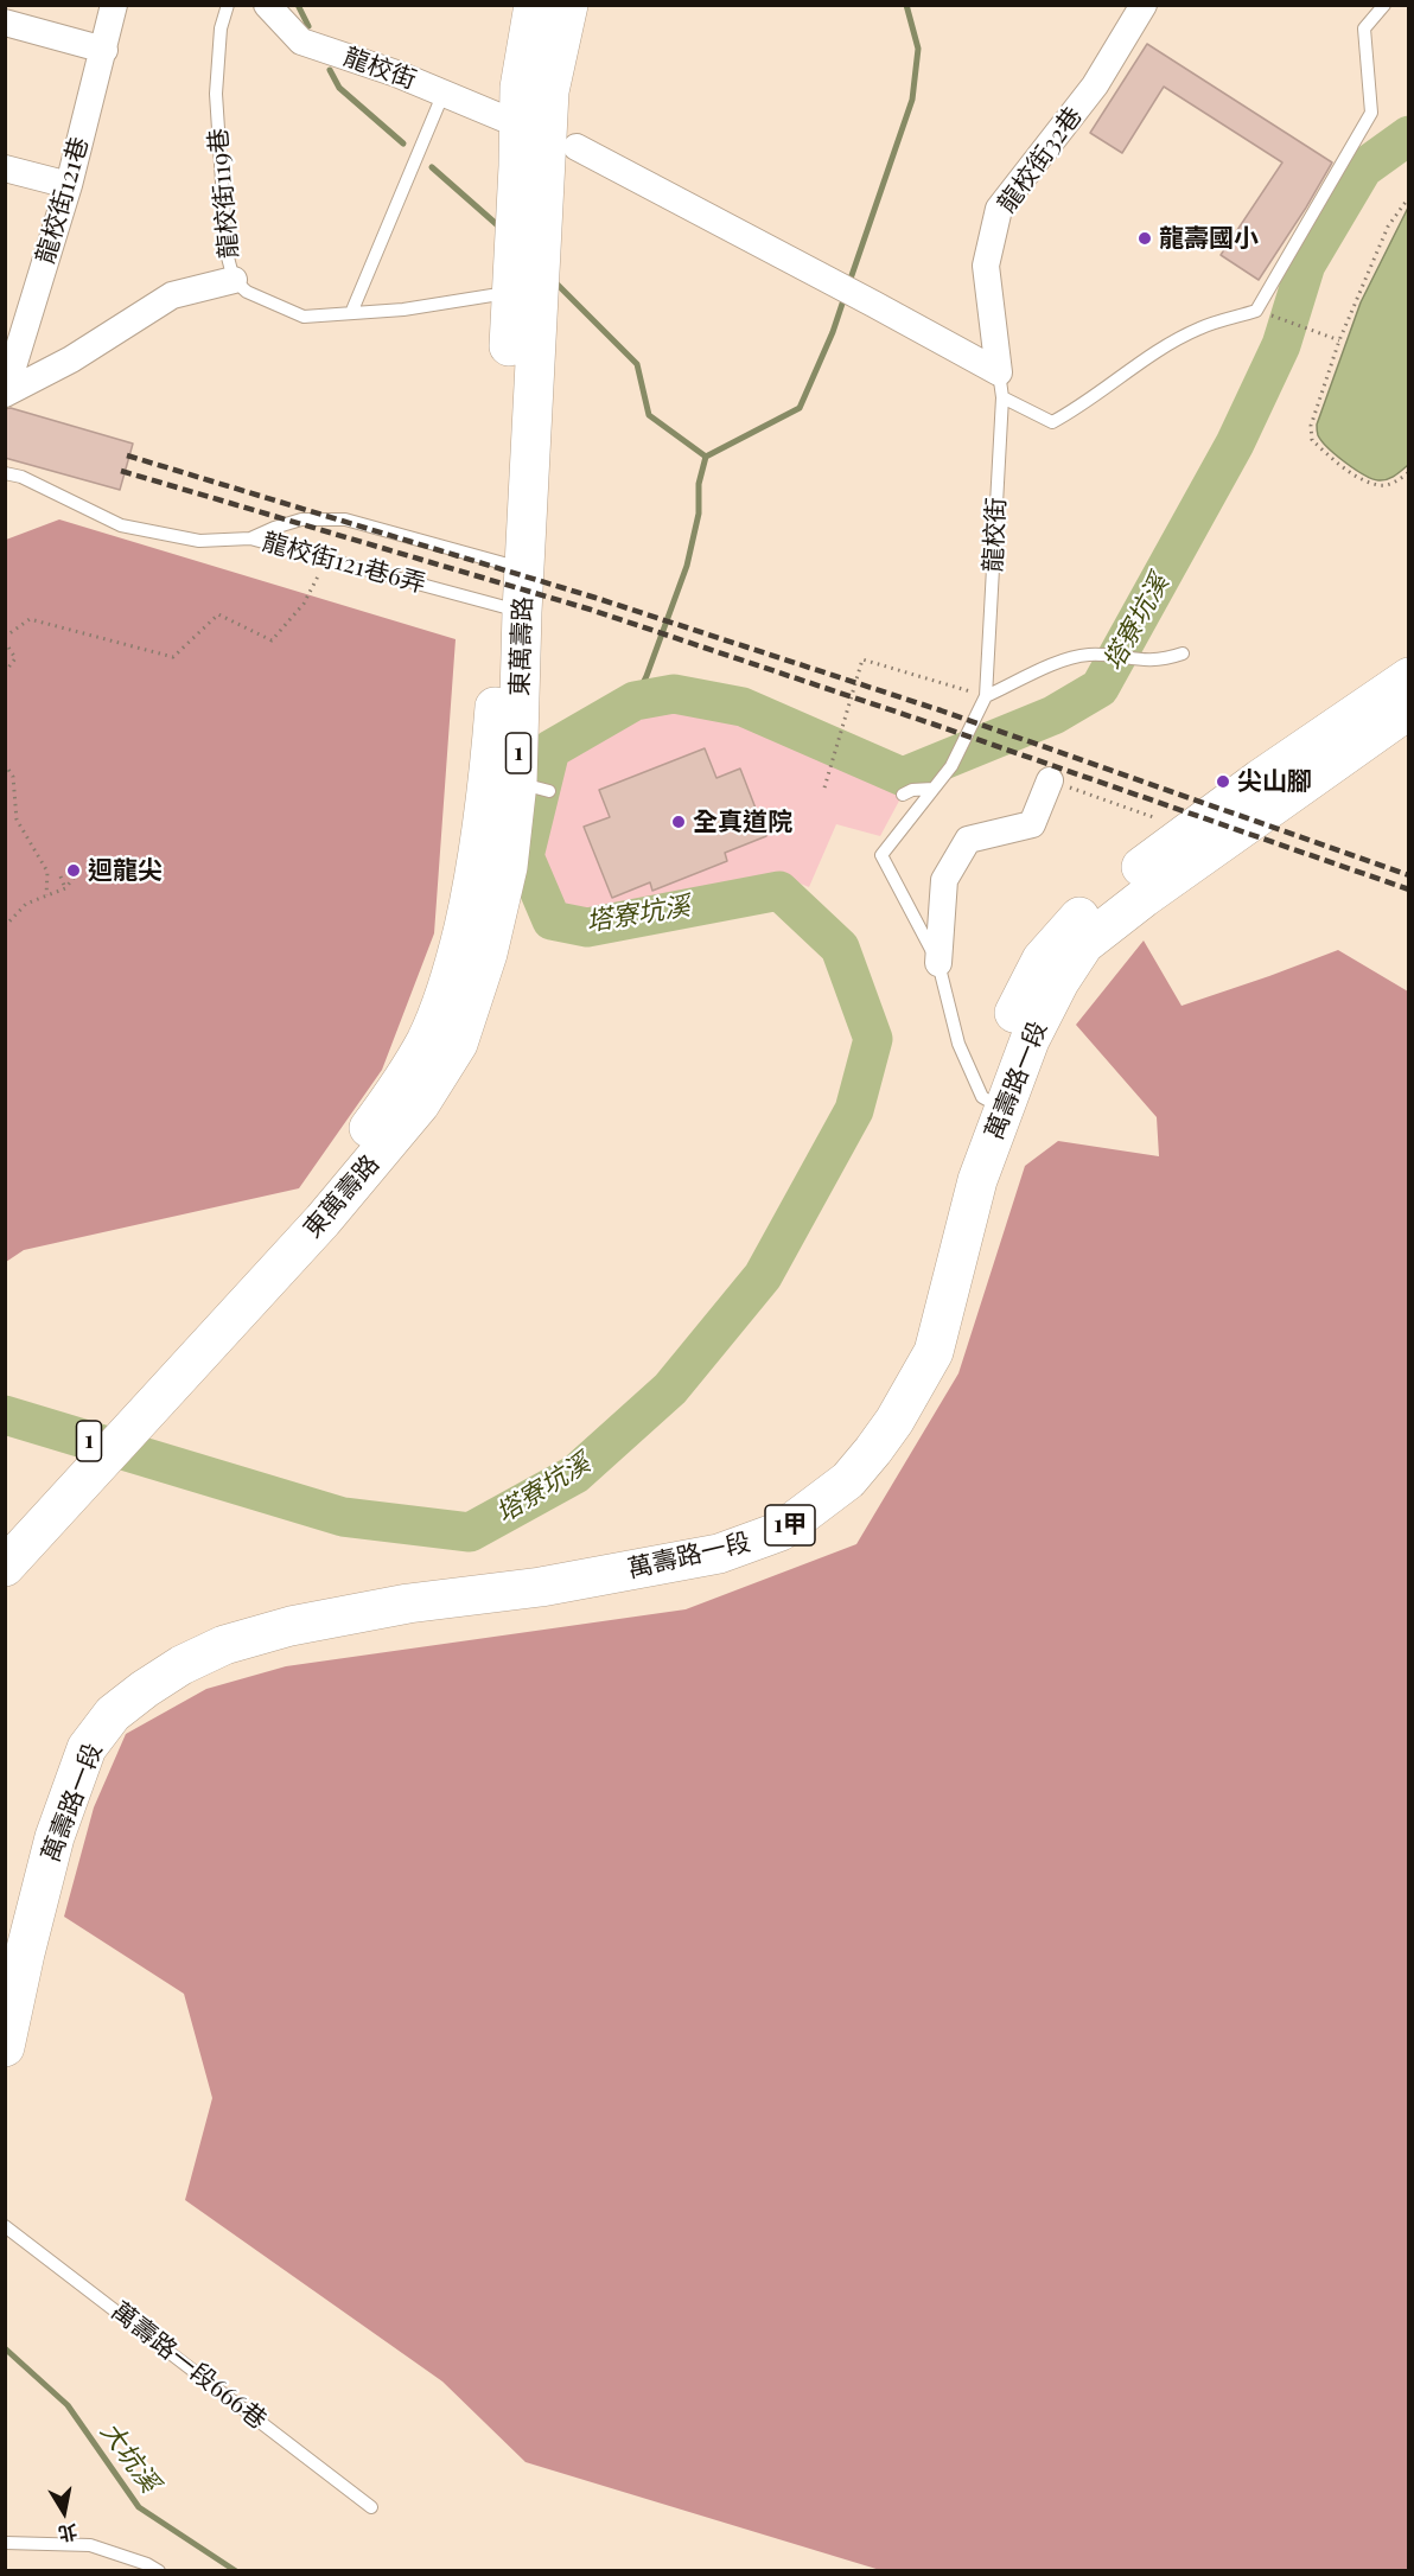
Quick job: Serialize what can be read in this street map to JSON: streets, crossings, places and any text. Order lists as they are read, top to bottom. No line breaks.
{"streets":{"main road":["東萬壽路","1","萬壽路一段","1甲"],"street":["龍校街","龍校街32巷","龍校街121巷"],"lane":["龍校街119巷","龍校街121巷6弄","萬壽路一段666巷"]},"crossings":[["龍校街","龍校街32巷"],["龍校街","萬壽路一段"],["龍校街119巷","龍校街121巷"],["龍校街119巷","東萬壽路"],["龍校街121巷6弄","東萬壽路"],["東萬壽路","1"]],"water":["塔寮坑溪","大坑溪"],"places":["龍壽國小","尖山腳","全真道院","迴龍尖"],"north":"bottom"}
